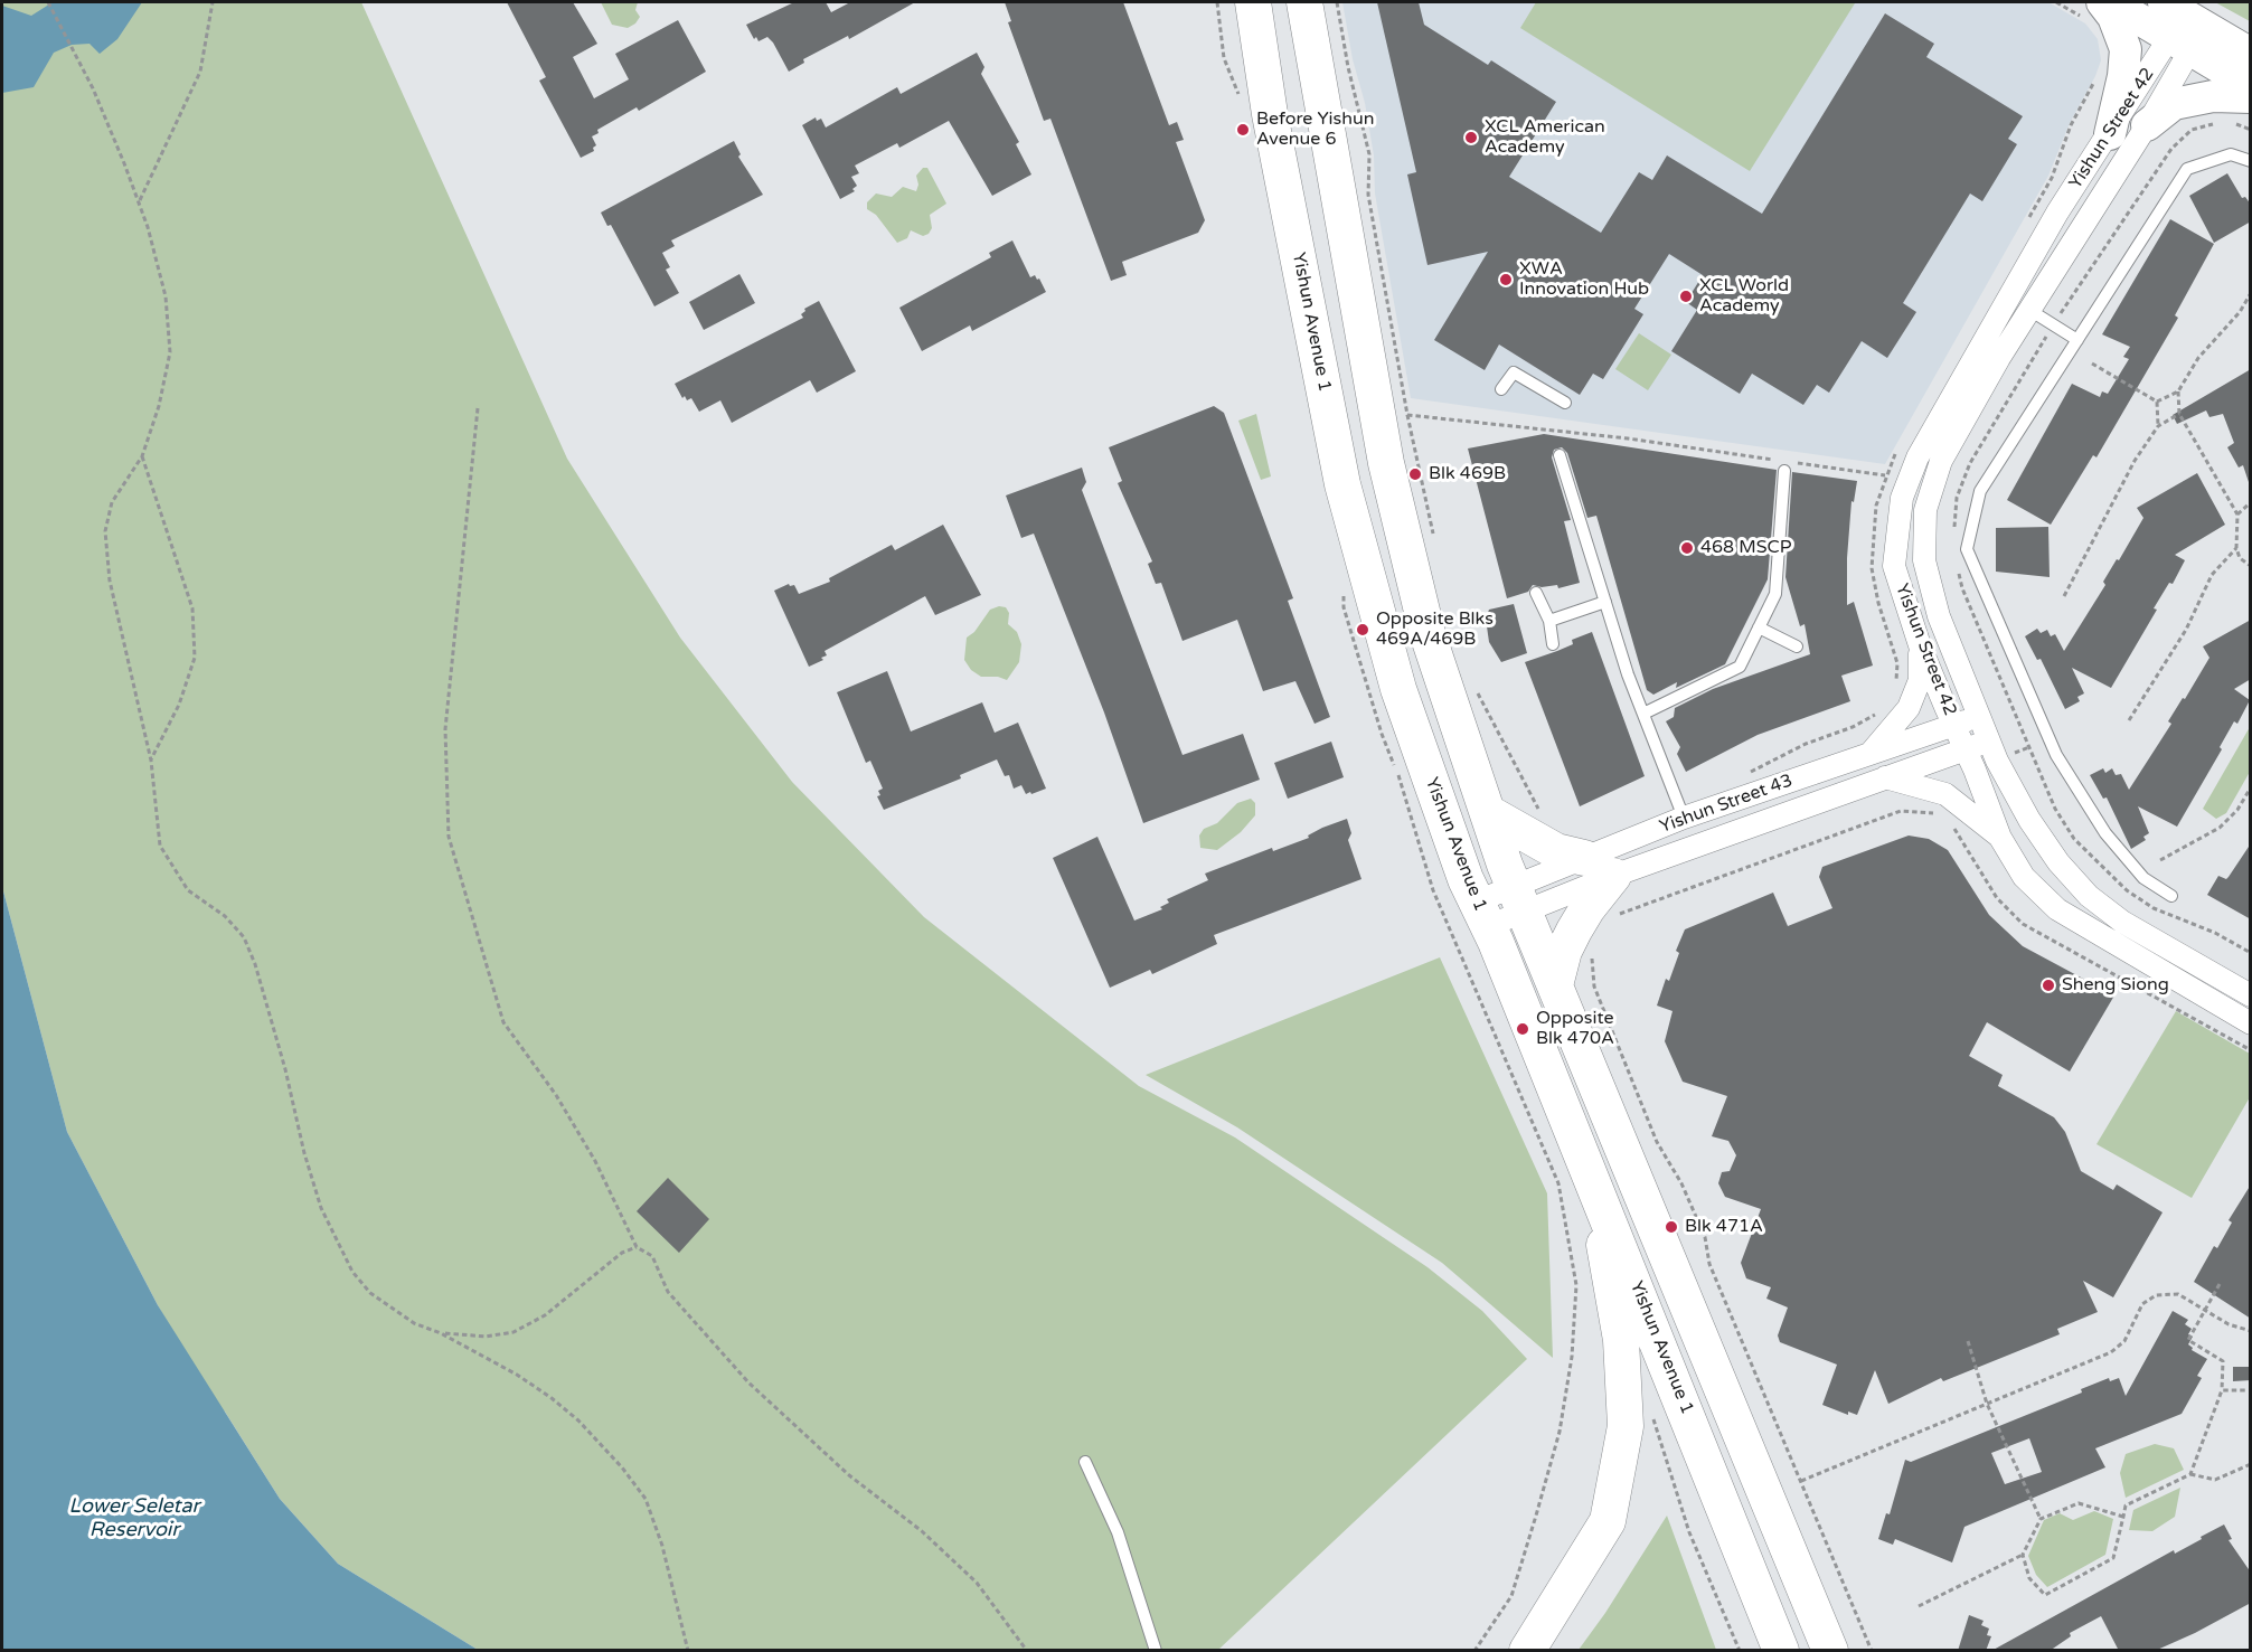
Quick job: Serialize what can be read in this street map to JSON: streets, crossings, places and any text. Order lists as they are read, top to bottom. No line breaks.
{"streets":{"main road":["Yishun Avenue 1"],"street":["Yishun Street 42","Yishun Street 43"]},"crossings":[["Yishun Street 42","Yishun Street 43"],["Yishun Avenue 1","Yishun Street 43"]],"water":["Lower Seletar Reservoir"],"places":["Before Yishun Avenue 6","XCL American Academy","XWA Innovation Hub","XCL World Academy","Blk 469B","468 MSCP","Opposite Blks 469A/469B","Sheng Siong","Opposite Blk 470A","Blk 471A"]}
